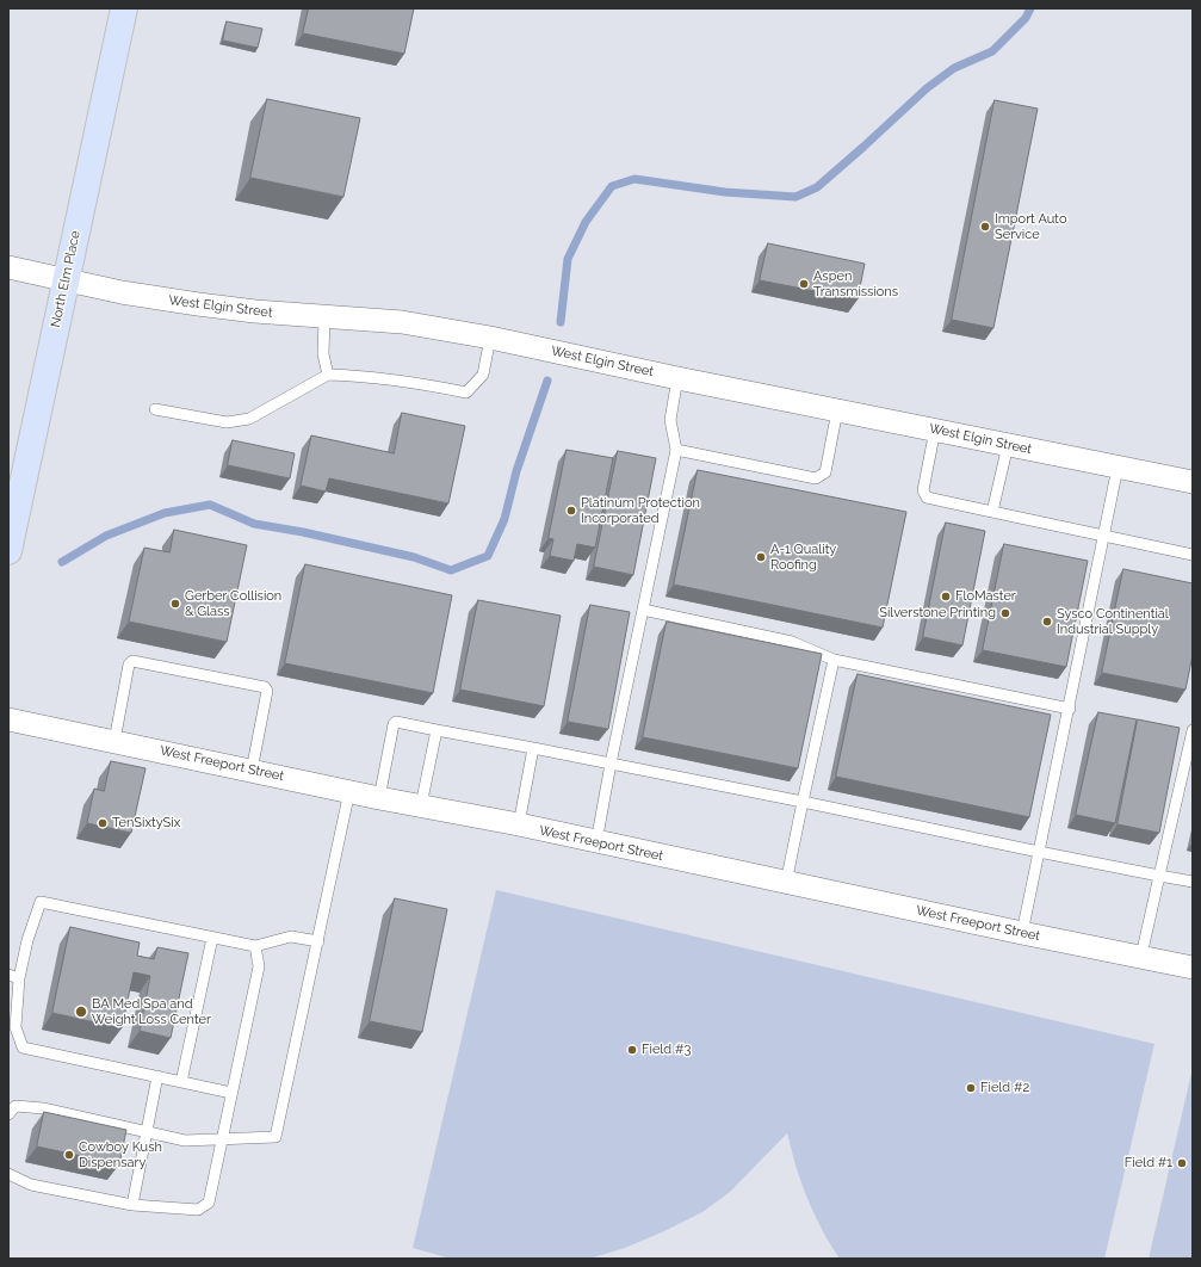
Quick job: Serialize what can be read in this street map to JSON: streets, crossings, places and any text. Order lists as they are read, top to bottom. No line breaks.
{"streets":{"main road":["North Elm Place"],"street":["West Elgin Street","West Freeport Street"]},"crossings":[["North Elm Place","West Elgin Street"]],"places":["Import Auto Service","Aspen Transmissions","Platinum Protection Incorporated","A-1 Quality Roofing","FloMaster","Gerber Collision & Glass","Silverstone Printing","Sysco Continential Industrial Supply","TenSixtySix","BA Med Spa and Weight Loss Center","Field #3","Field #2","Cowboy Kush Dispensary","Field #1"]}
